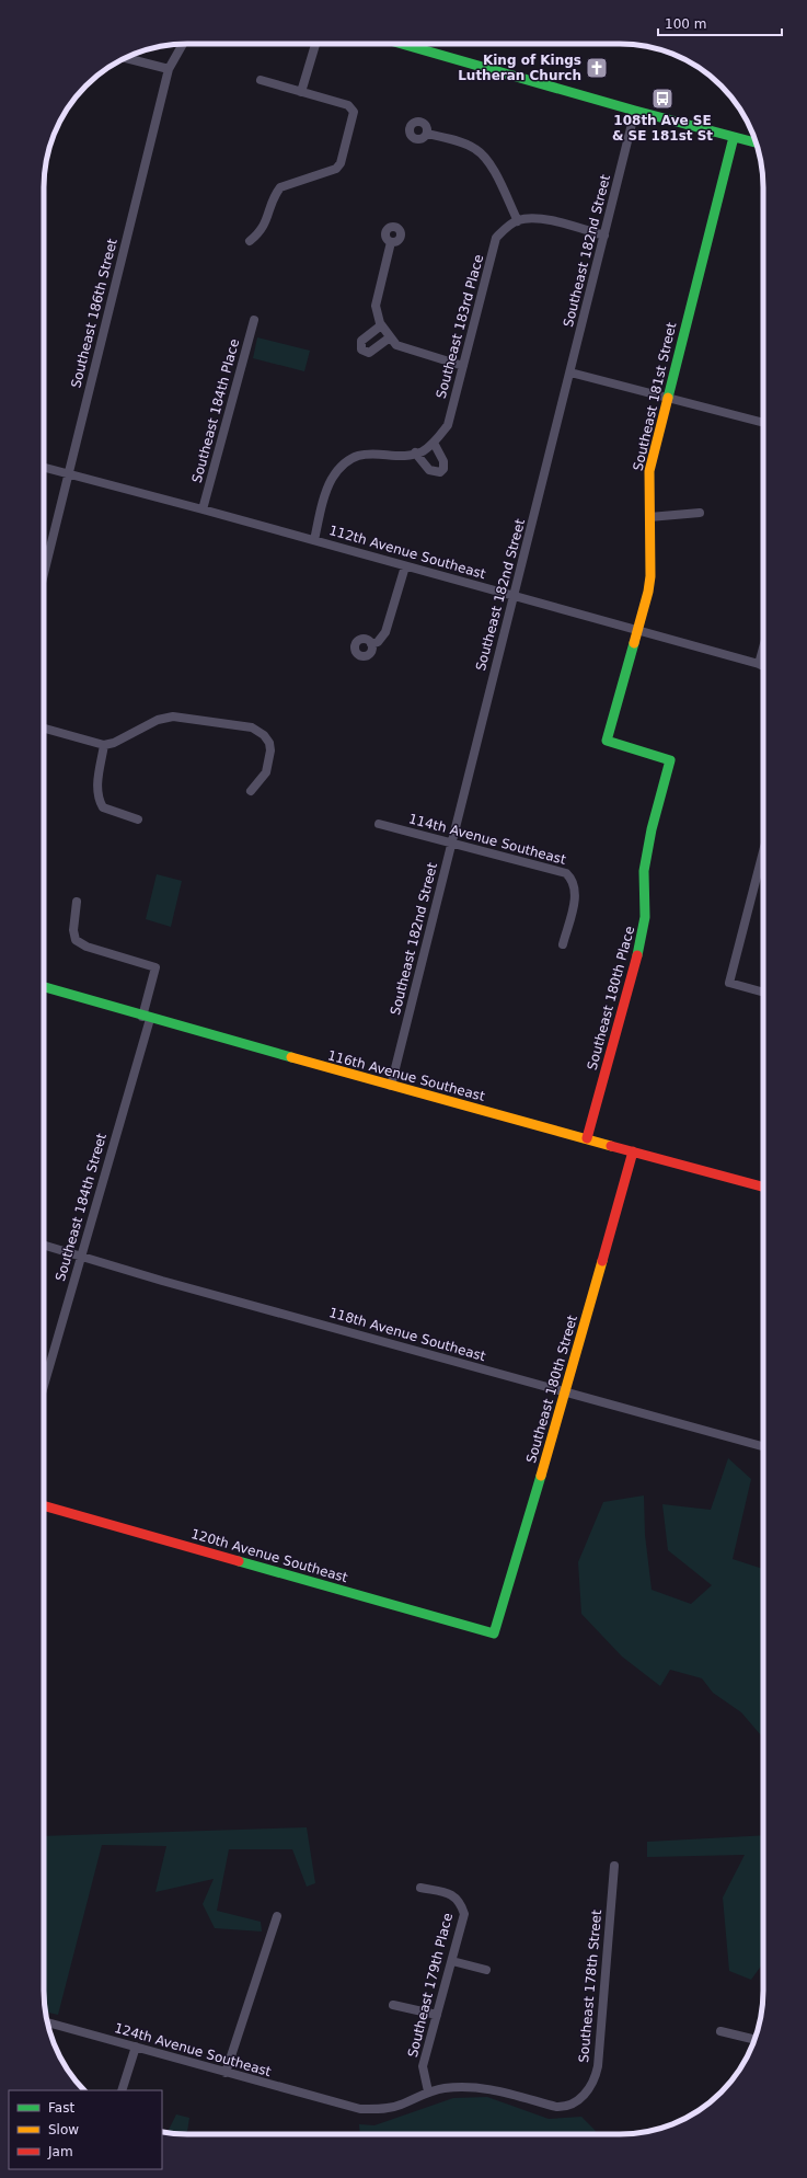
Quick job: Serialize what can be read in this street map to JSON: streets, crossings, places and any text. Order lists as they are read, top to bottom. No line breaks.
{"streets":{"street":["Southeast 182nd Street","Southeast 186th Street","Southeast 183rd Place","Southeast 181st Street","Southeast 184th Place","112th Avenue Southeast","114th Avenue Southeast","Southeast 180th Place","116th Avenue Southeast","Southeast 184th Street","118th Avenue Southeast","Southeast 180th Street","120th Avenue Southeast","Southeast 179th Place","Southeast 178th Street","124th Avenue Southeast"]},"crossings":[["Southeast 182nd Street","112th Avenue Southeast"],["Southeast 182nd Street","114th Avenue Southeast"],["Southeast 182nd Street","116th Avenue Southeast"],["Southeast 186th Street","112th Avenue Southeast"],["Southeast 183rd Place","112th Avenue Southeast"],["Southeast 181st Street","112th Avenue Southeast"],["Southeast 181st Street","Southeast 180th Place"],["Southeast 184th Place","112th Avenue Southeast"],["Southeast 180th Place","116th Avenue Southeast"],["116th Avenue Southeast","Southeast 184th Street"],["116th Avenue Southeast","Southeast 180th Street"],["Southeast 184th Street","118th Avenue Southeast"],["118th Avenue Southeast","Southeast 180th Street"],["Southeast 180th Street","120th Avenue Southeast"],["Southeast 179th Place","124th Avenue Southeast"],["Southeast 178th Street","124th Avenue Southeast"]],"places":{"church":["King of Kings Lutheran Church"],"bus stop":["108th Ave SE & SE 181st St"]},"legend":["Fast","Slow","Jam"],"scale_bar":"100 m"}
